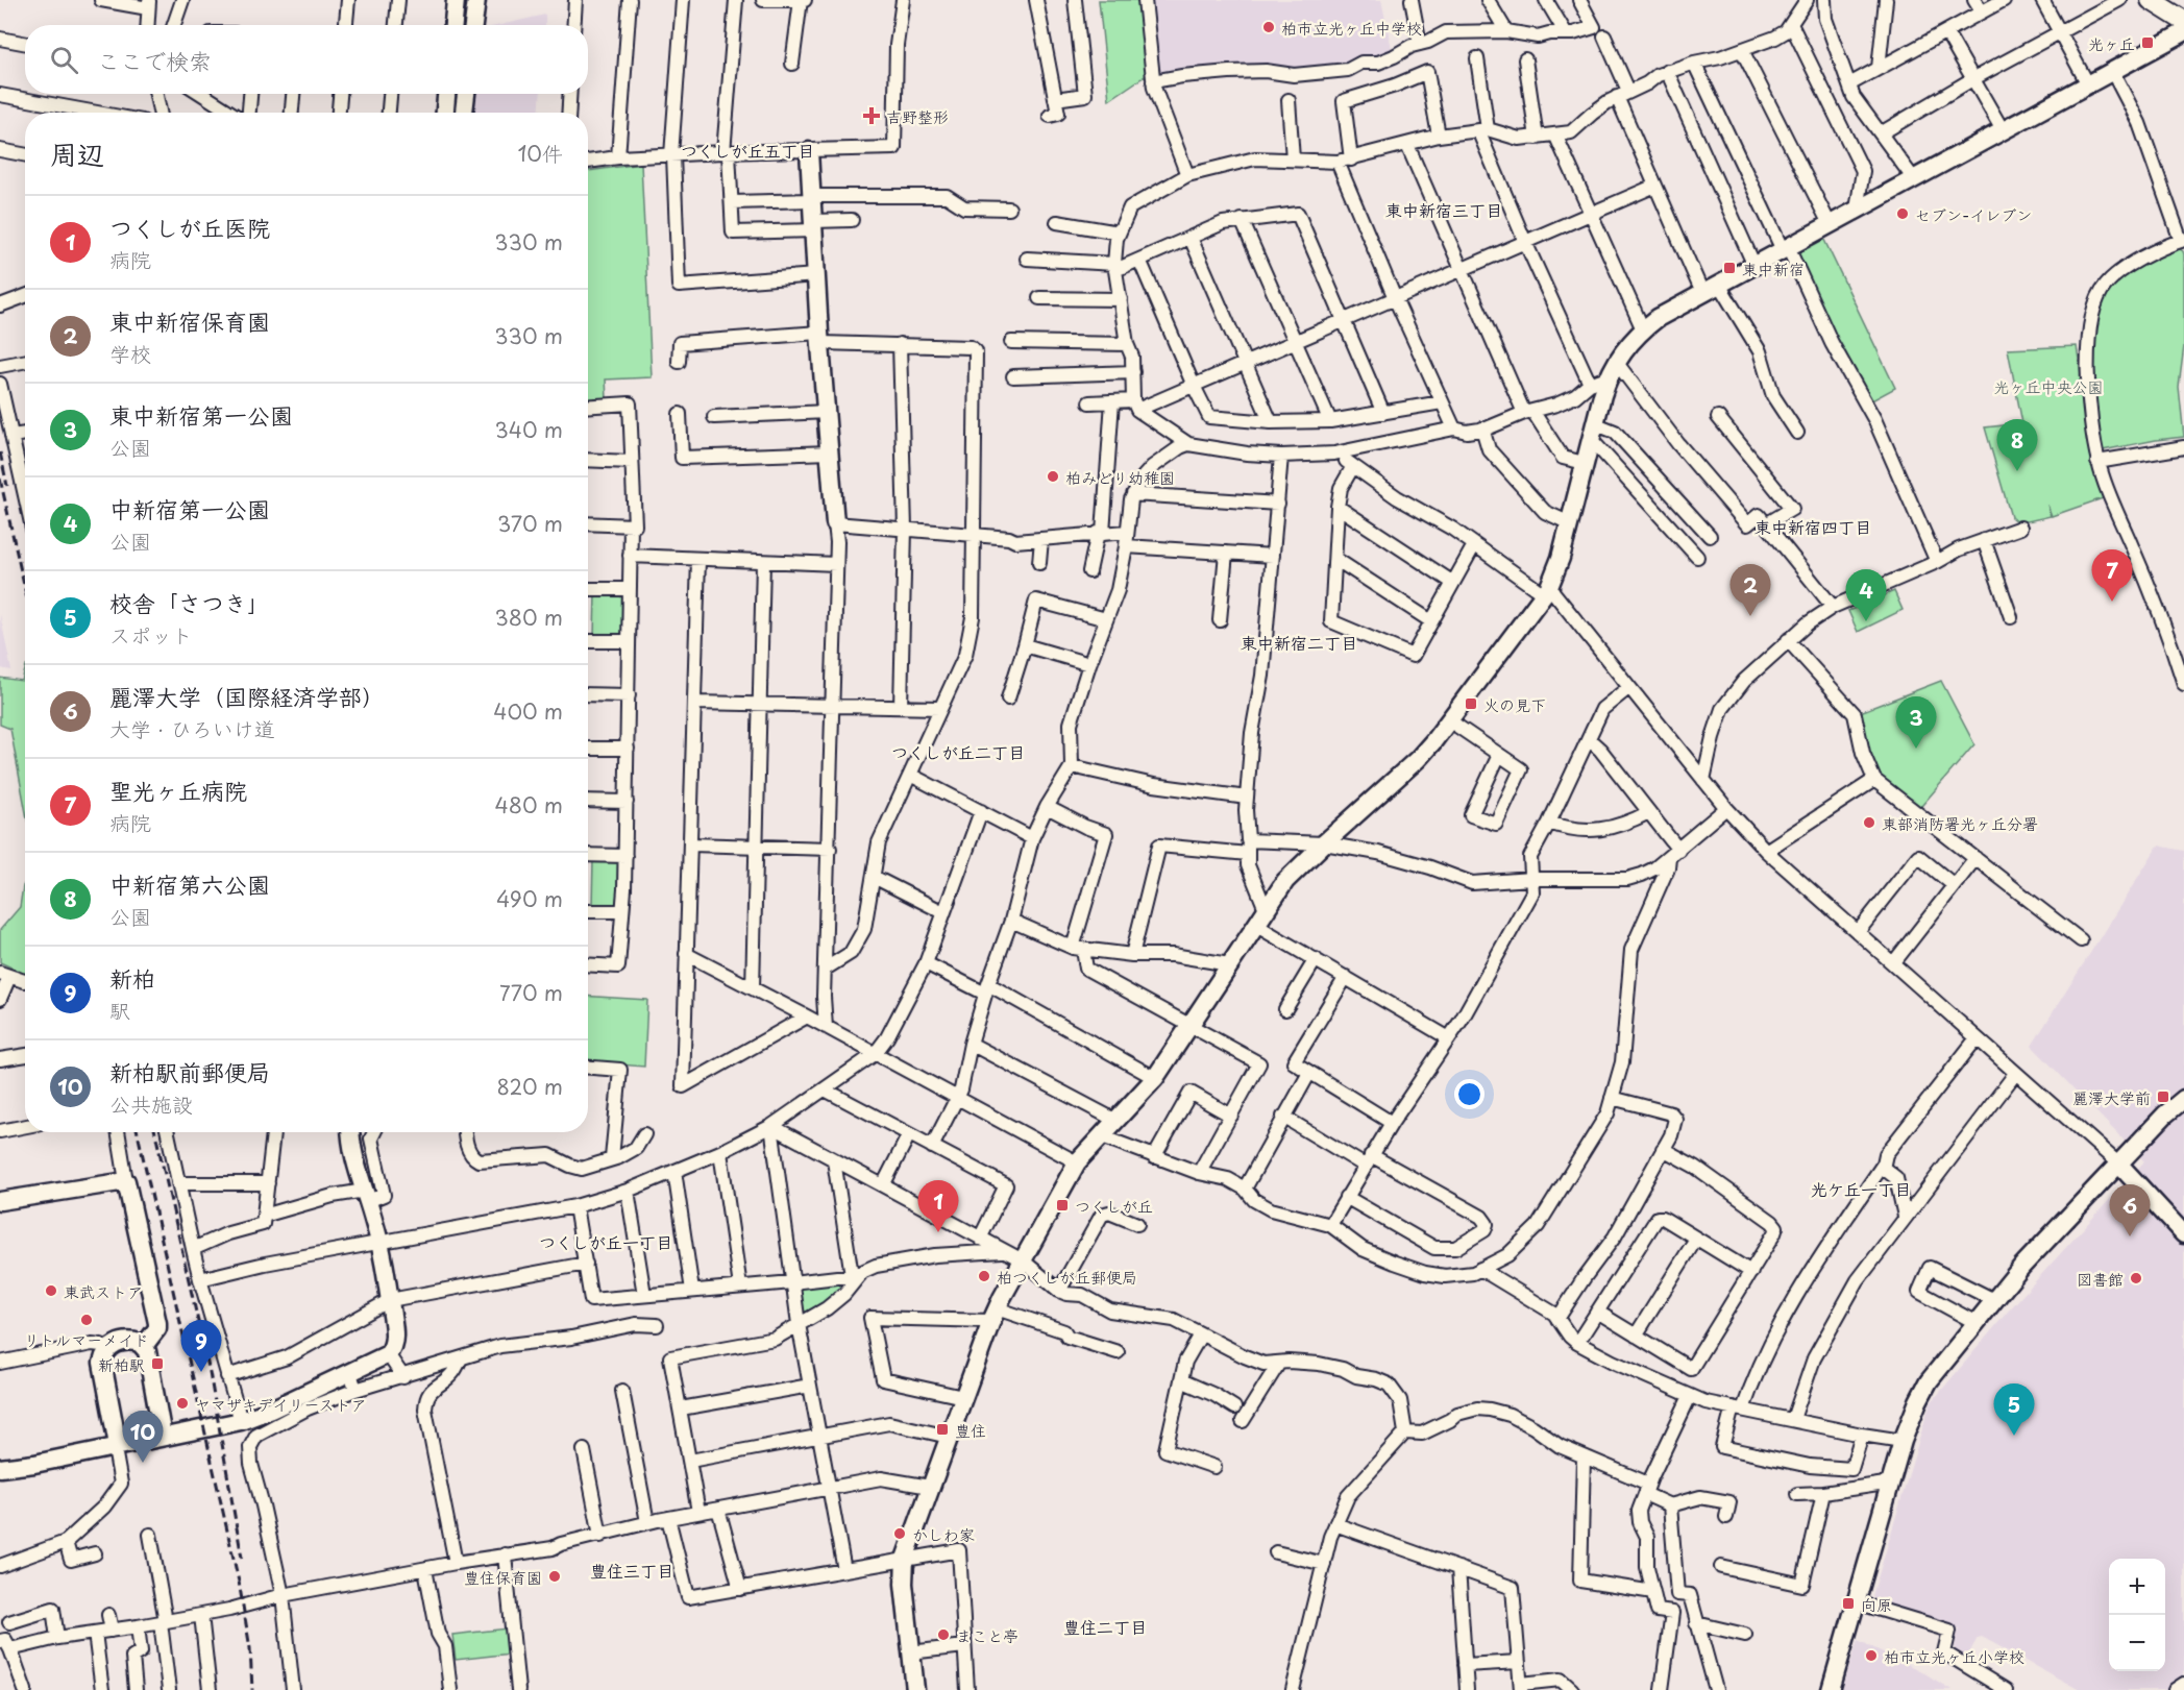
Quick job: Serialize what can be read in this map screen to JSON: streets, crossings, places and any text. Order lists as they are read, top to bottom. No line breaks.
{"districts":["つくしが丘五丁目","東中新宿三丁目","東中新宿四丁目","東中新宿二丁目","つくしが丘二丁目","光ケ丘一丁目","つくしが丘一丁目","豊住三丁目","豊住二丁目"],"parks":["光ヶ丘中央公園"],"places":{"other":["柏市立光ヶ丘中学校","セブン-イレブン","柏みどり幼稚園","東部消防署光ヶ丘分署","柏つくしが丘郵便局","図書館","東武ストア","リトルマーメイド","ヤマザキデイリーストア","かしわ家","豊住保育園","まこと亭","柏市立光ヶ丘小学校"],"transit":["光ヶ丘","東中新宿","火の見下","麗澤大学前","つくしが丘","新柏駅","豊住","向原"],"health":["吉野整形"]},"page":{"search":"ここで検索","heading":["周辺","10件"],"list":[{"mark":"1","name":"つくしが丘医院","note":"病院","value":"330 m"},{"mark":"2","name":"東中新宿保育園","note":"学校","value":"330 m"},{"mark":"3","name":"東中新宿第一公園","note":"公園","value":"340 m"},{"mark":"4","name":"中新宿第一公園","note":"公園","value":"370 m"},{"mark":"5","name":"校舎「さつき」","note":"スポット","value":"380 m"},{"mark":"6","name":"麗澤大学（国際経済学部）","note":"大学 · ひろいけ道","value":"400 m"},{"mark":"7","name":"聖光ヶ丘病院","note":"病院","value":"480 m"},{"mark":"8","name":"中新宿第六公園","note":"公園","value":"490 m"},{"mark":"9","name":"新柏","note":"駅","value":"770 m"},{"mark":"10","name":"新柏駅前郵便局","note":"公共施設","value":"820 m"}],"pins":["8","7","2","4","3","1","6","9","5","10"],"map_buttons":["+","−"]}}
